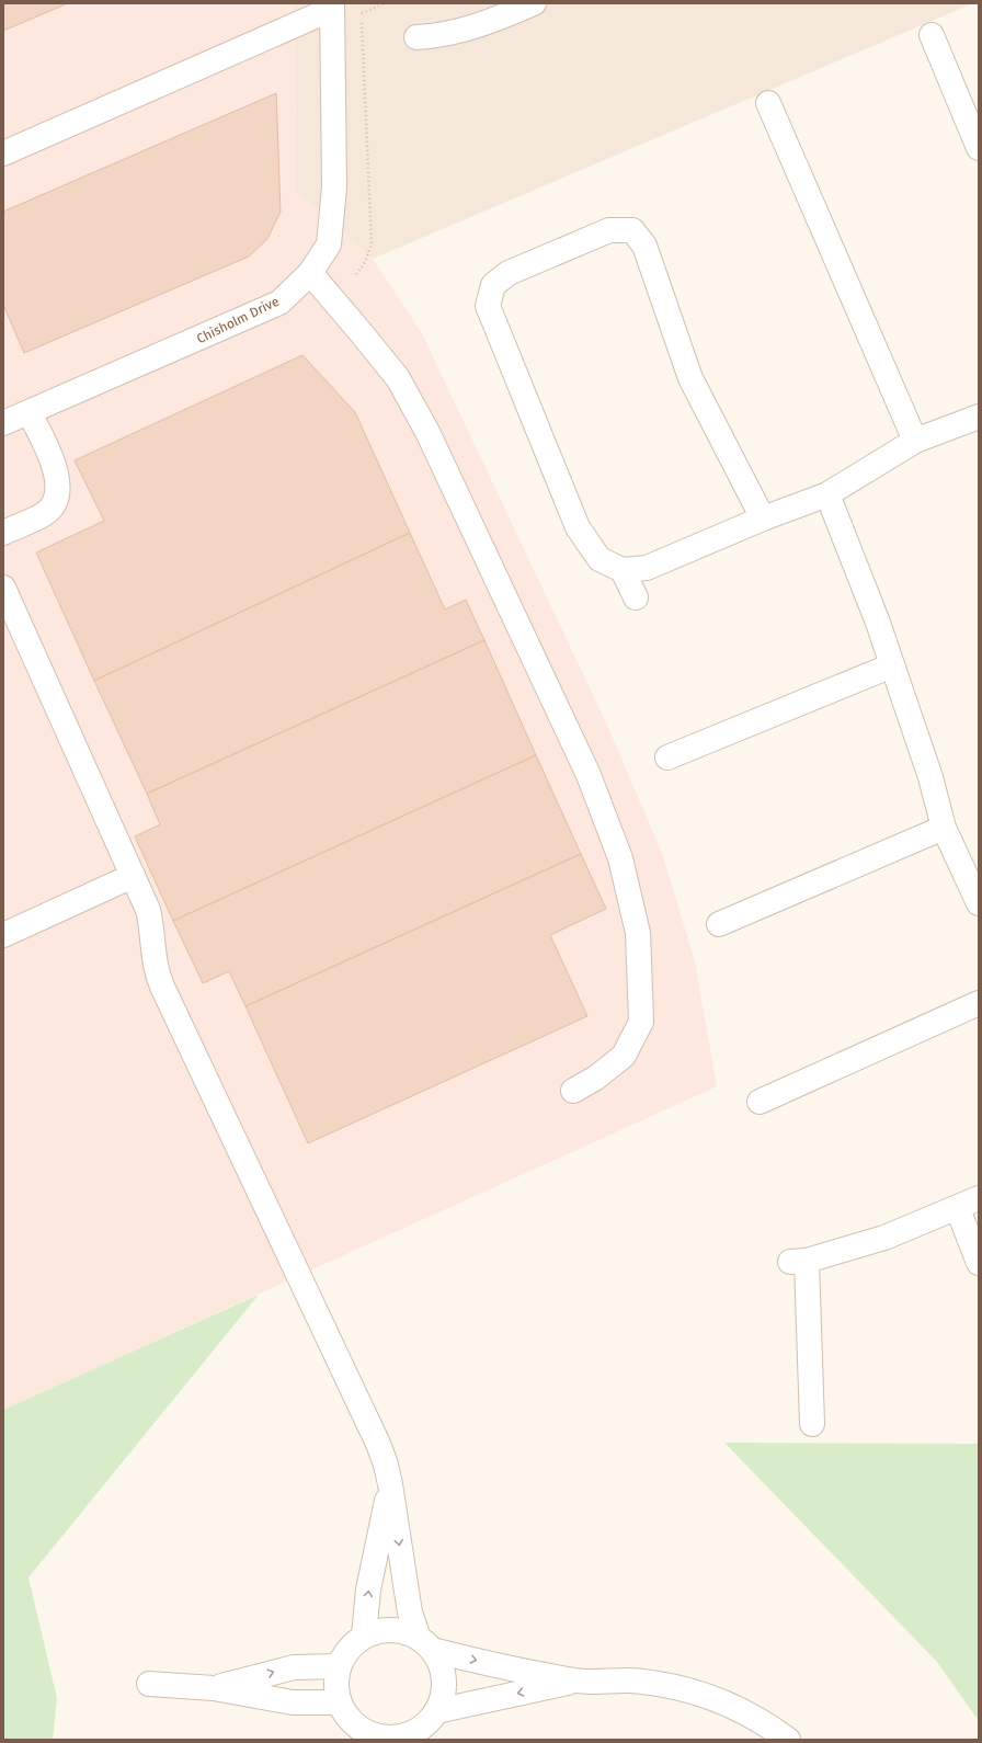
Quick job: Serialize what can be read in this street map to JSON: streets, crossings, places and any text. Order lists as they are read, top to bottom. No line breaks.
{"streets":{"street":["Chisholm Drive"]}}
